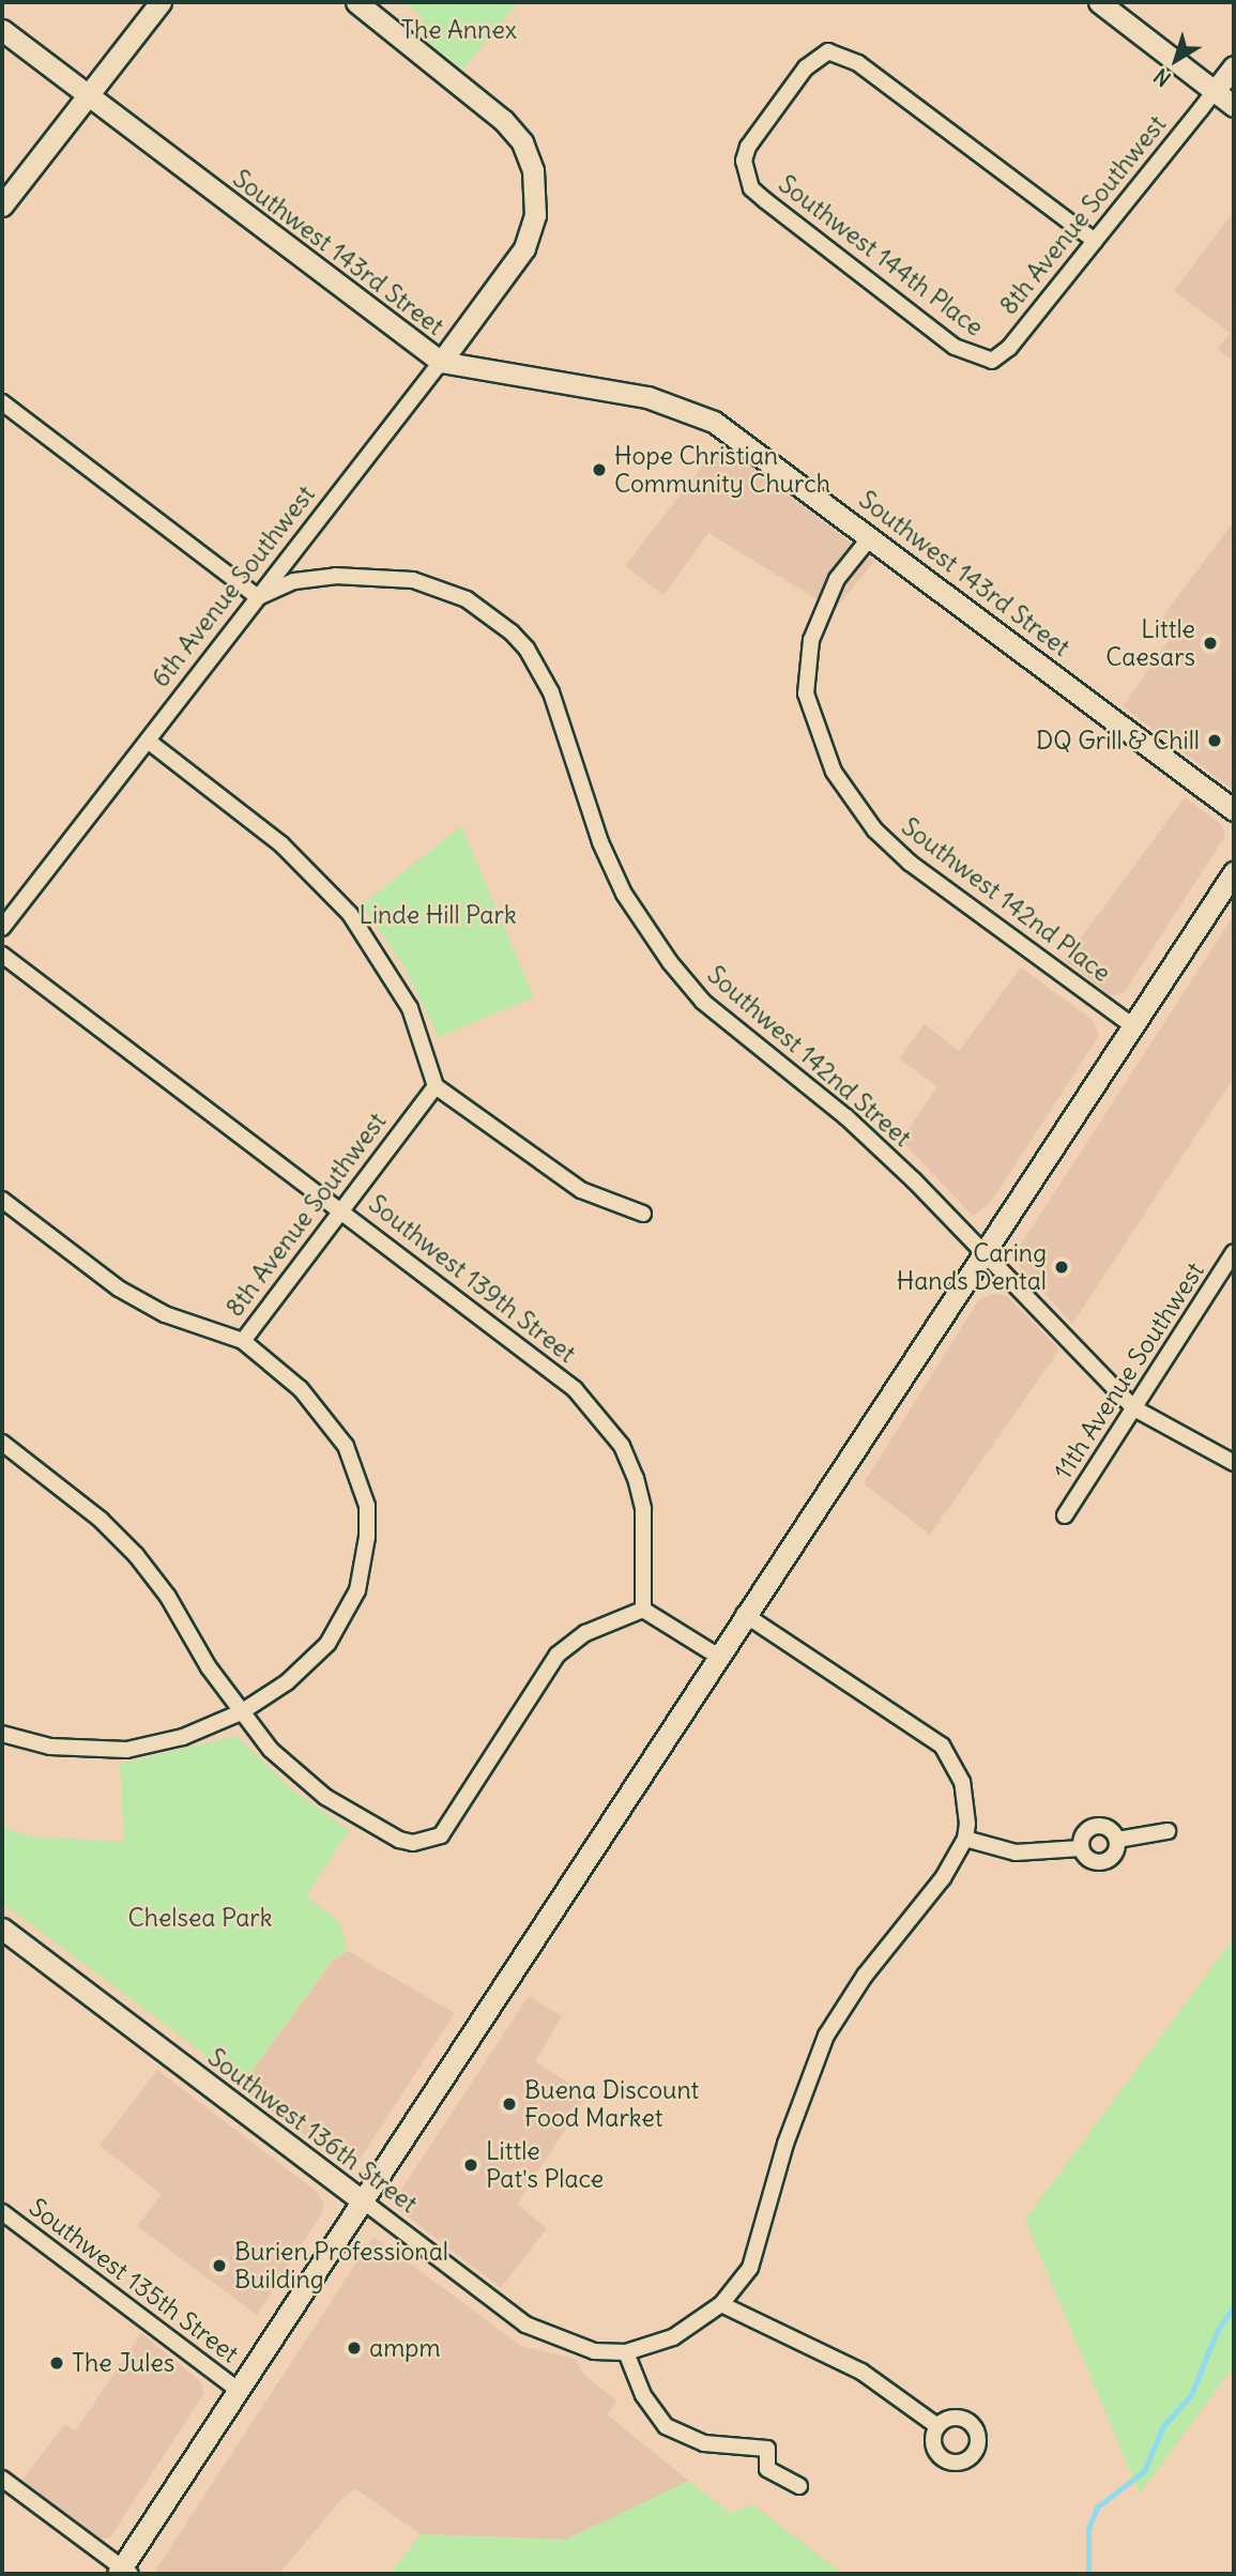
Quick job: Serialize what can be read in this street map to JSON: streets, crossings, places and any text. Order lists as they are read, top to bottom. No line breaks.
{"streets":{"street":["8th Avenue Southwest","Southwest 143rd Street","Southwest 144th Place","6th Avenue Southwest","Southwest 142nd Place","Southwest 142nd Street","Southwest 139th Street","11th Avenue Southwest","Southwest 136th Street","Southwest 135th Street"]},"crossings":[["8th Avenue Southwest","Southwest 144th Place"],["8th Avenue Southwest","Southwest 139th Street"],["Southwest 143rd Street","6th Avenue Southwest"],["Southwest 143rd Street","Southwest 142nd Place"],["6th Avenue Southwest","Southwest 142nd Street"],["Southwest 142nd Street","11th Avenue Southwest"]],"parks":["The Annex","Linde Hill Park","Chelsea Park"],"places":["Hope Christian Community Church","Little Caesars","DQ Grill & Chill","Caring Hands Dental","Buena Discount Food Market","Little Pat's Place","Burien Professional Building","ampm","The Jules"],"north":"bottom left"}
